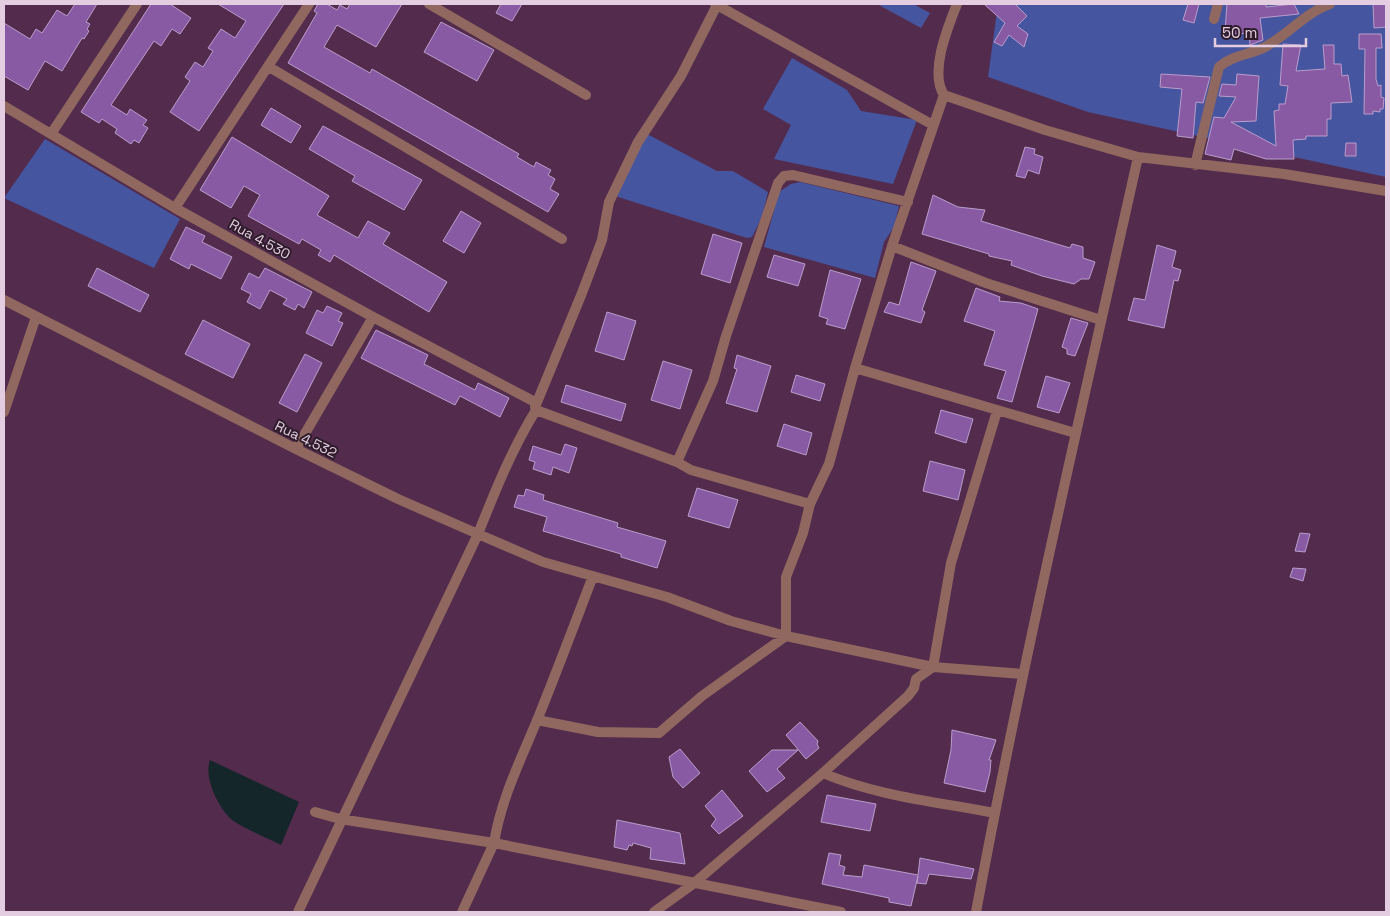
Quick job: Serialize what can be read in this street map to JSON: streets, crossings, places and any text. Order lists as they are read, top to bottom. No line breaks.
{"streets":{"street":["Rua 4.530","Rua 4.532"]},"scale_bar":"50 m"}
